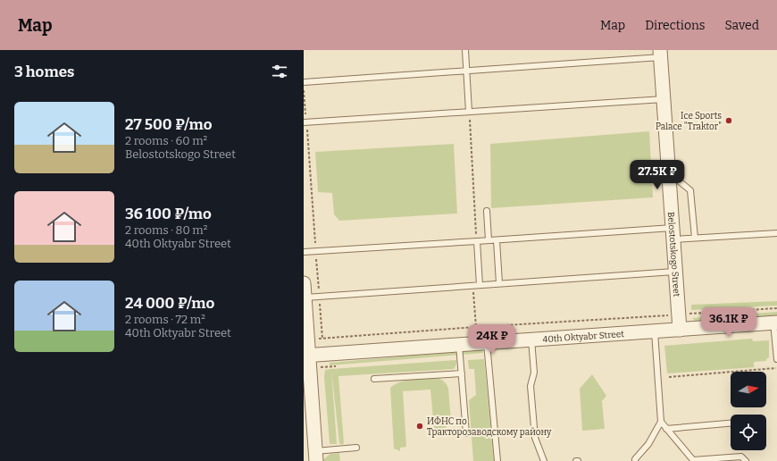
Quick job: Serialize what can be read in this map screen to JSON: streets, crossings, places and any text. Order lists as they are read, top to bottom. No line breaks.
{"streets":{"street":["Belostotskogo Street","40th Oktyabr Street"]},"crossings":[["Belostotskogo Street","40th Oktyabr Street"]],"places":["Ice Sports Palace \"Traktor\"","ИФНС по Тракторозаводскому району"],"north":"right","page":{"header":"Map","nav":["Map","Directions","Saved"],"heading":"3 homes","list":[{"name":"27 500 ₽/mo","note":"2 rooms · 60 m² · Belostotskogo Street"},{"name":"36 100 ₽/mo","note":"2 rooms · 80 m² · 40th Oktyabr Street"},{"name":"24 000 ₽/mo","note":"2 rooms · 72 m² · 40th Oktyabr Street"}],"price":["27.5K ₽","36.1K ₽","24K ₽"]}}
